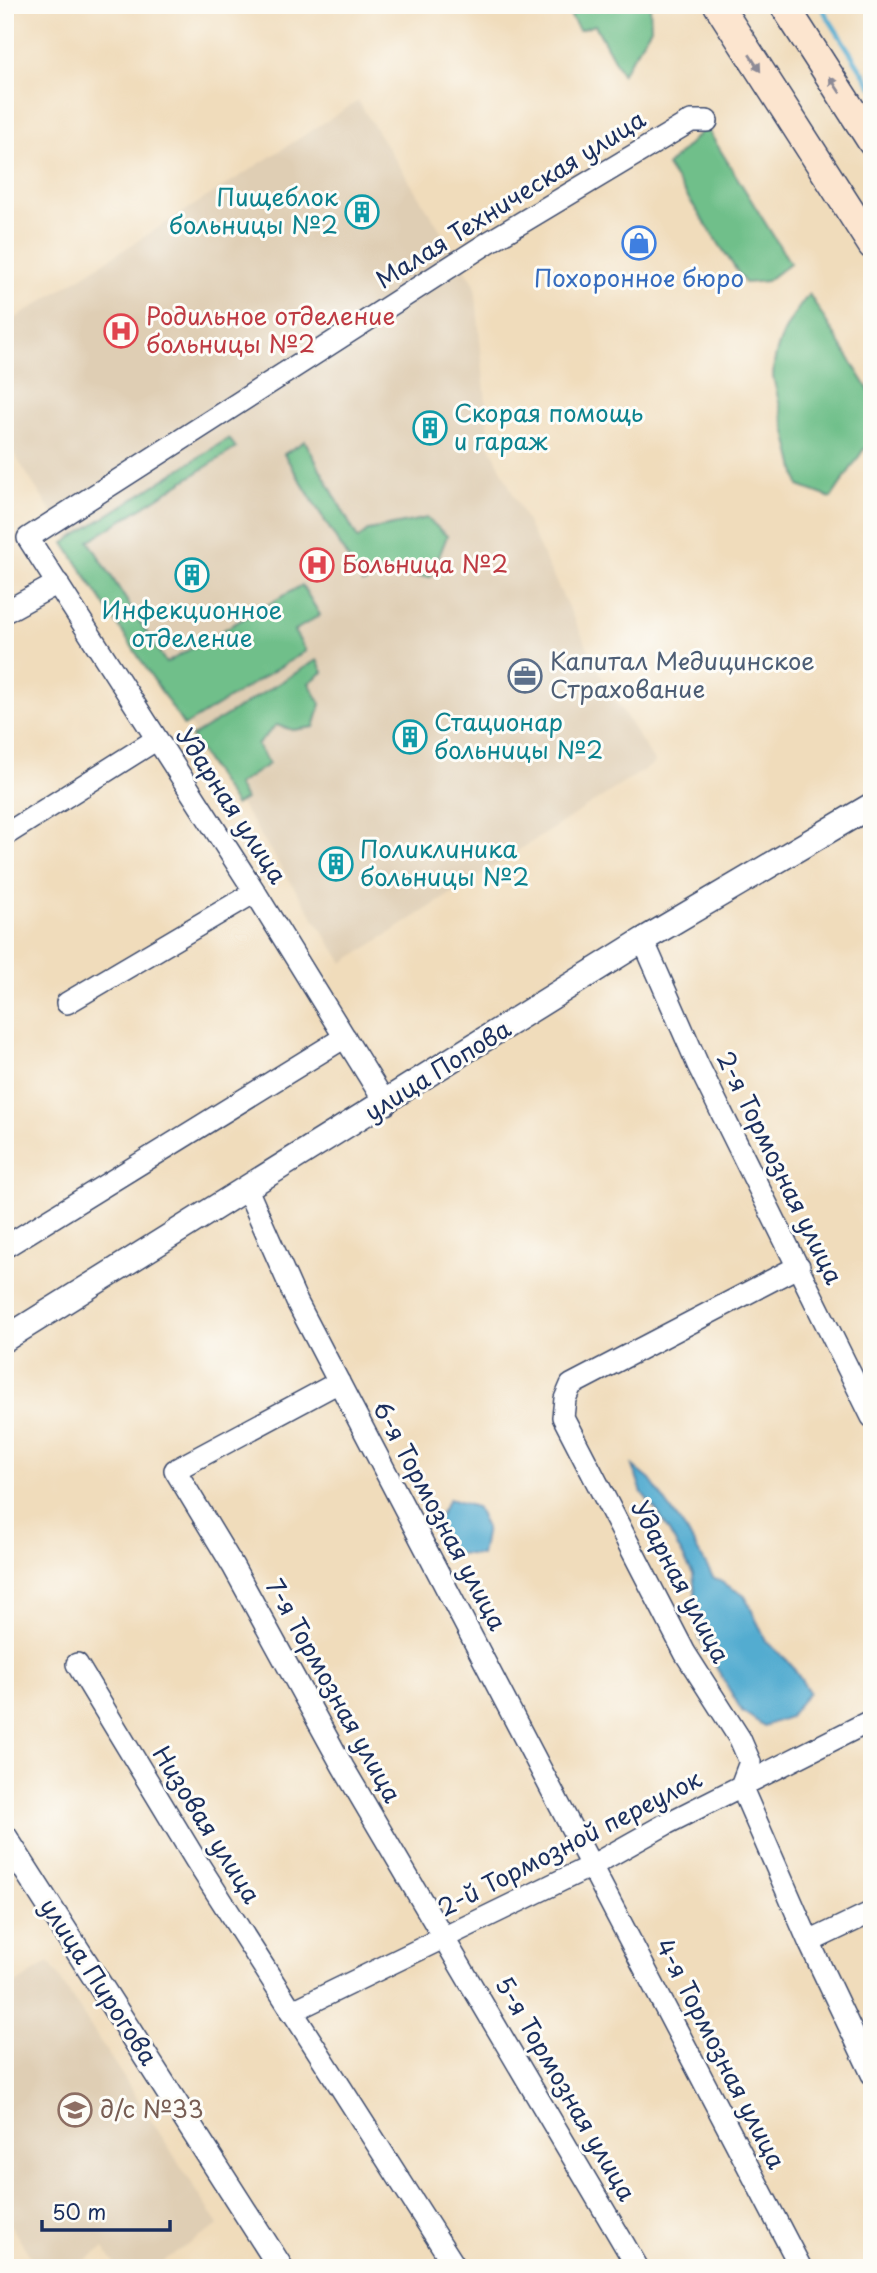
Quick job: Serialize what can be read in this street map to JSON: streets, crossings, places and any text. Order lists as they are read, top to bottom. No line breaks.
{"streets":{"street":["Малая Техническая улица","Ударная улица","улица Попова","2-я Тормозная улица","6-я Тормозная улица","7-я Тормозная улица","Низовая улица","2-й Тормозной переулок","улица Пирогова","4-я Тормозная улица","5-я Тормозная улица"]},"crossings":[["Малая Техническая улица","Ударная улица"],["Ударная улица","улица Попова"],["Ударная улица","2-я Тормозная улица"],["Ударная улица","2-й Тормозной переулок"],["улица Попова","2-я Тормозная улица"],["улица Попова","6-я Тормозная улица"],["6-я Тормозная улица","7-я Тормозная улица"],["6-я Тормозная улица","2-й Тормозной переулок"],["6-я Тормозная улица","4-я Тормозная улица"],["7-я Тормозная улица","2-й Тормозной переулок"],["7-я Тормозная улица","5-я Тормозная улица"],["Низовая улица","2-й Тормозной переулок"],["2-й Тормозной переулок","4-я Тормозная улица"],["2-й Тормозной переулок","5-я Тормозная улица"]],"places":{"building":["Пищеблок больницы №2","Скорая помощь и гараж","Инфекционное отделение","Стационар больницы №2","Поликлиника больницы №2"],"shop":["Похоронное бюро"],"hospital":["Родильное отделение больницы №2","Больница №2"],"office":["Капитал Медицинское Страхование"],"school or university":["д/с №33"]},"scale_bar":"50 m"}
